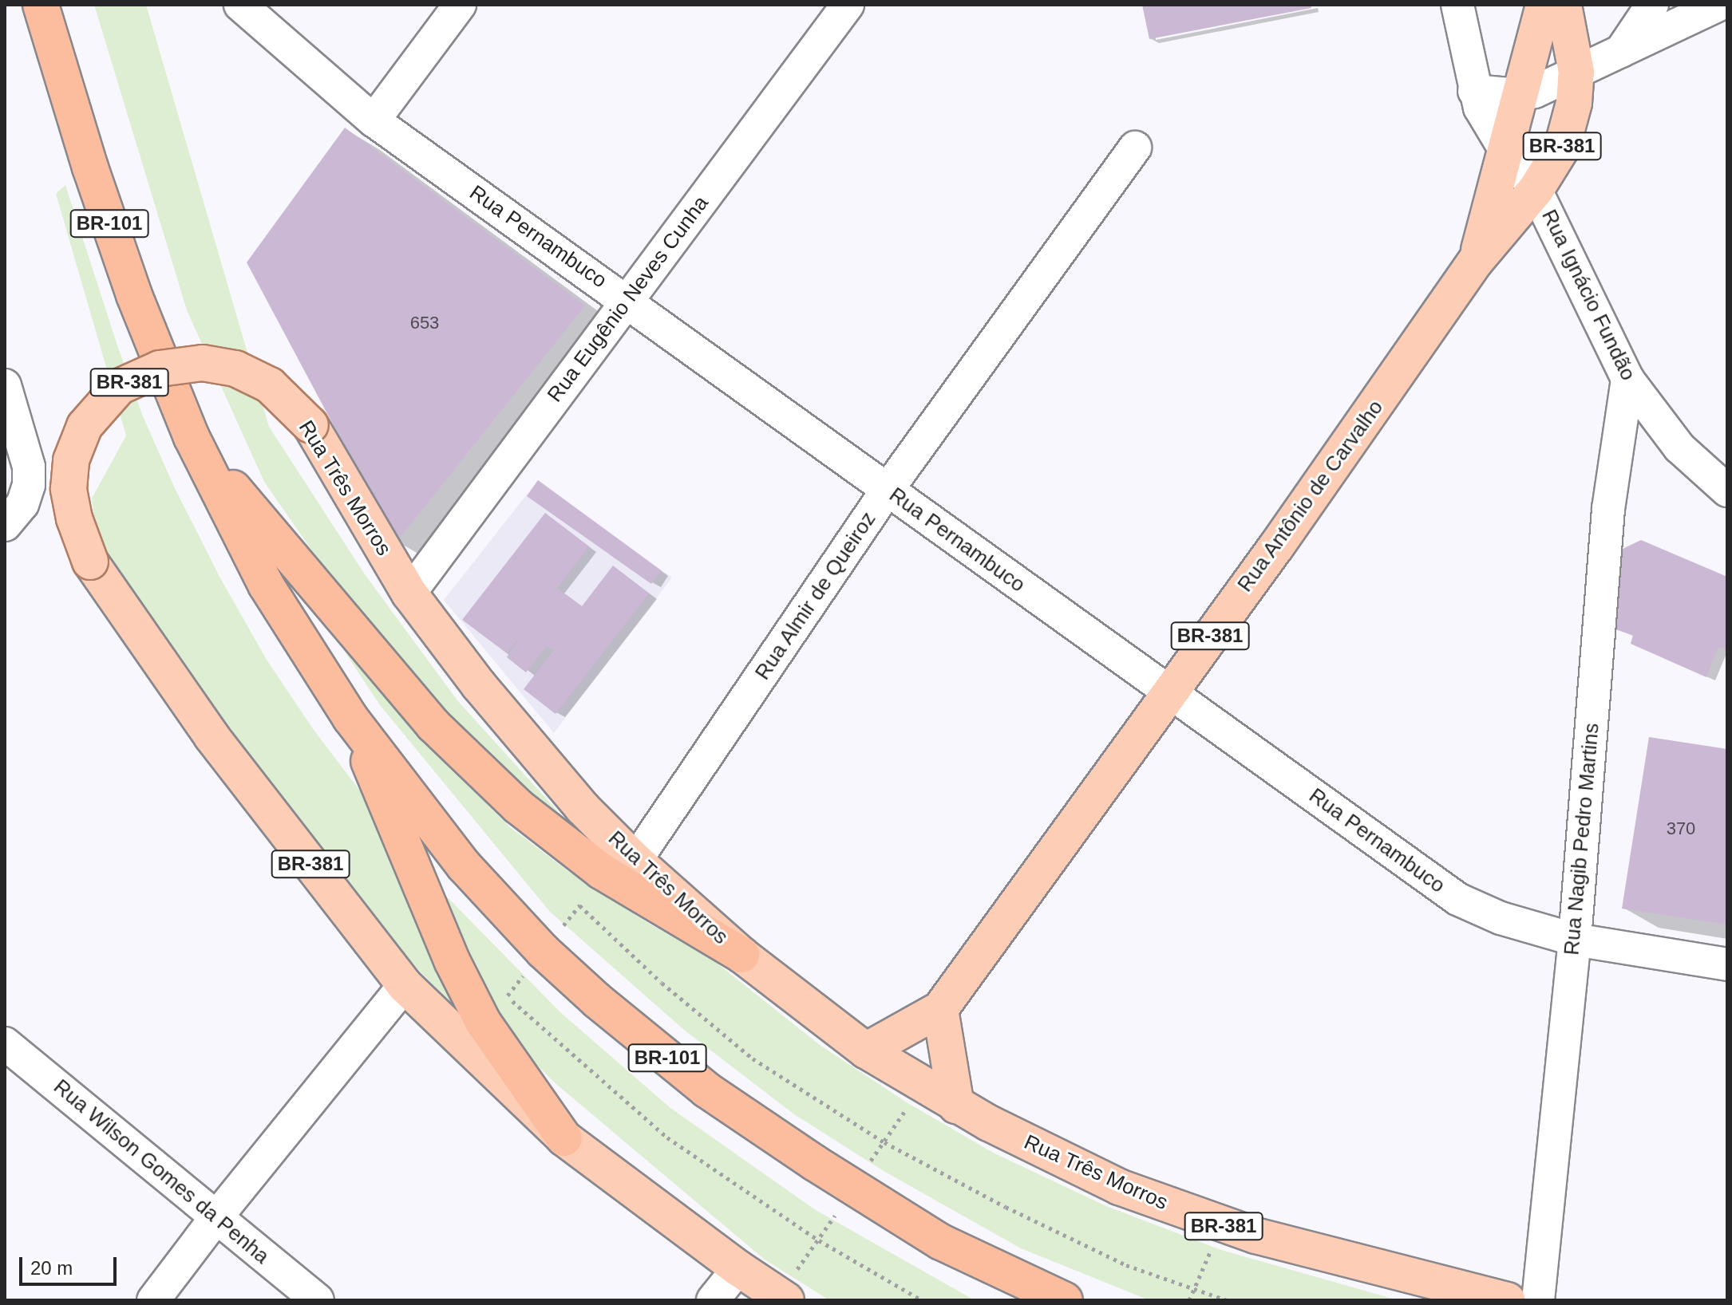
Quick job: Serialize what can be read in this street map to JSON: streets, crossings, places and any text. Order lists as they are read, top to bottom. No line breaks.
{"streets":{"highway":["BR-101"],"main road":["BR-381","Rua Três Morros","Rua Antônio de Carvalho"],"street":["Rua Pernambuco","Rua Ignácio Fundão","Rua Eugênio Neves Cunha","Rua Almir de Queiroz","Rua Nagib Pedro Martins","Rua Wilson Gomes da Penha"]},"crossings":[["BR-381","Rua Ignácio Fundão"],["BR-381","Rua Antônio de Carvalho"],["Rua Pernambuco","Rua Eugênio Neves Cunha"],["Rua Pernambuco","Rua Antônio de Carvalho"],["Rua Pernambuco","Rua Almir de Queiroz"],["Rua Pernambuco","Rua Nagib Pedro Martins"],["Rua Ignácio Fundão","Rua Nagib Pedro Martins"],["Rua Eugênio Neves Cunha","Rua Três Morros"],["Rua Três Morros","Rua Antônio de Carvalho"],["Rua Três Morros","Rua Almir de Queiroz"]],"house_numbers":["653","370"],"scale_bar":"20 m"}
